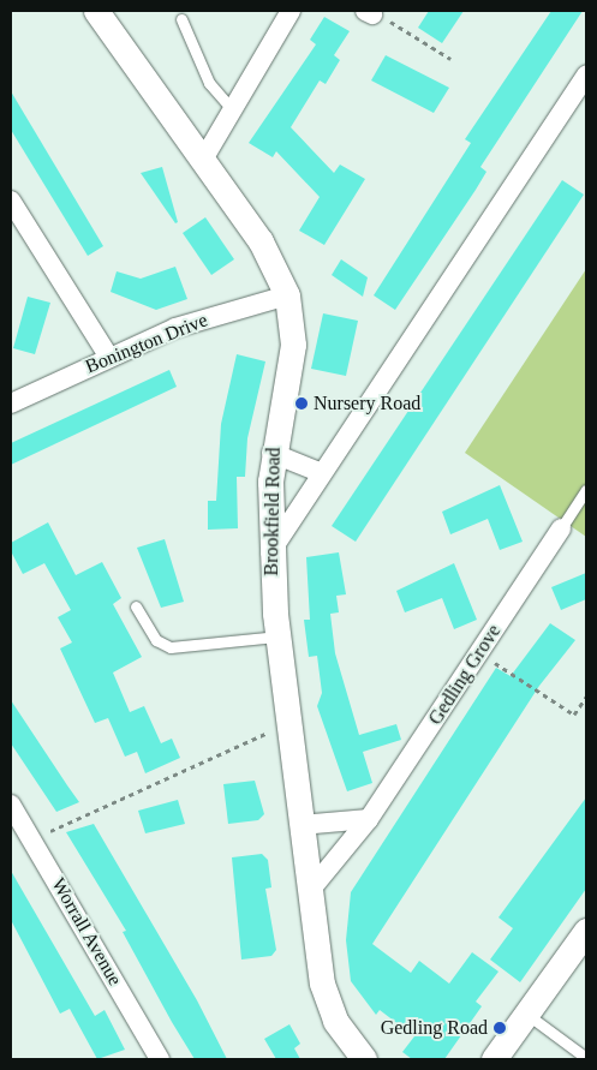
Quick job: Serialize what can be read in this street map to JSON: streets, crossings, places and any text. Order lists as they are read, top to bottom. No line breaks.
{"streets":{"street":["Bonington Drive","Brookfield Road","Gedling Grove","Worrall Avenue"]},"crossings":[["Bonington Drive","Brookfield Road"],["Brookfield Road","Gedling Grove"]],"places":["Nursery Road","Gedling Road"]}
